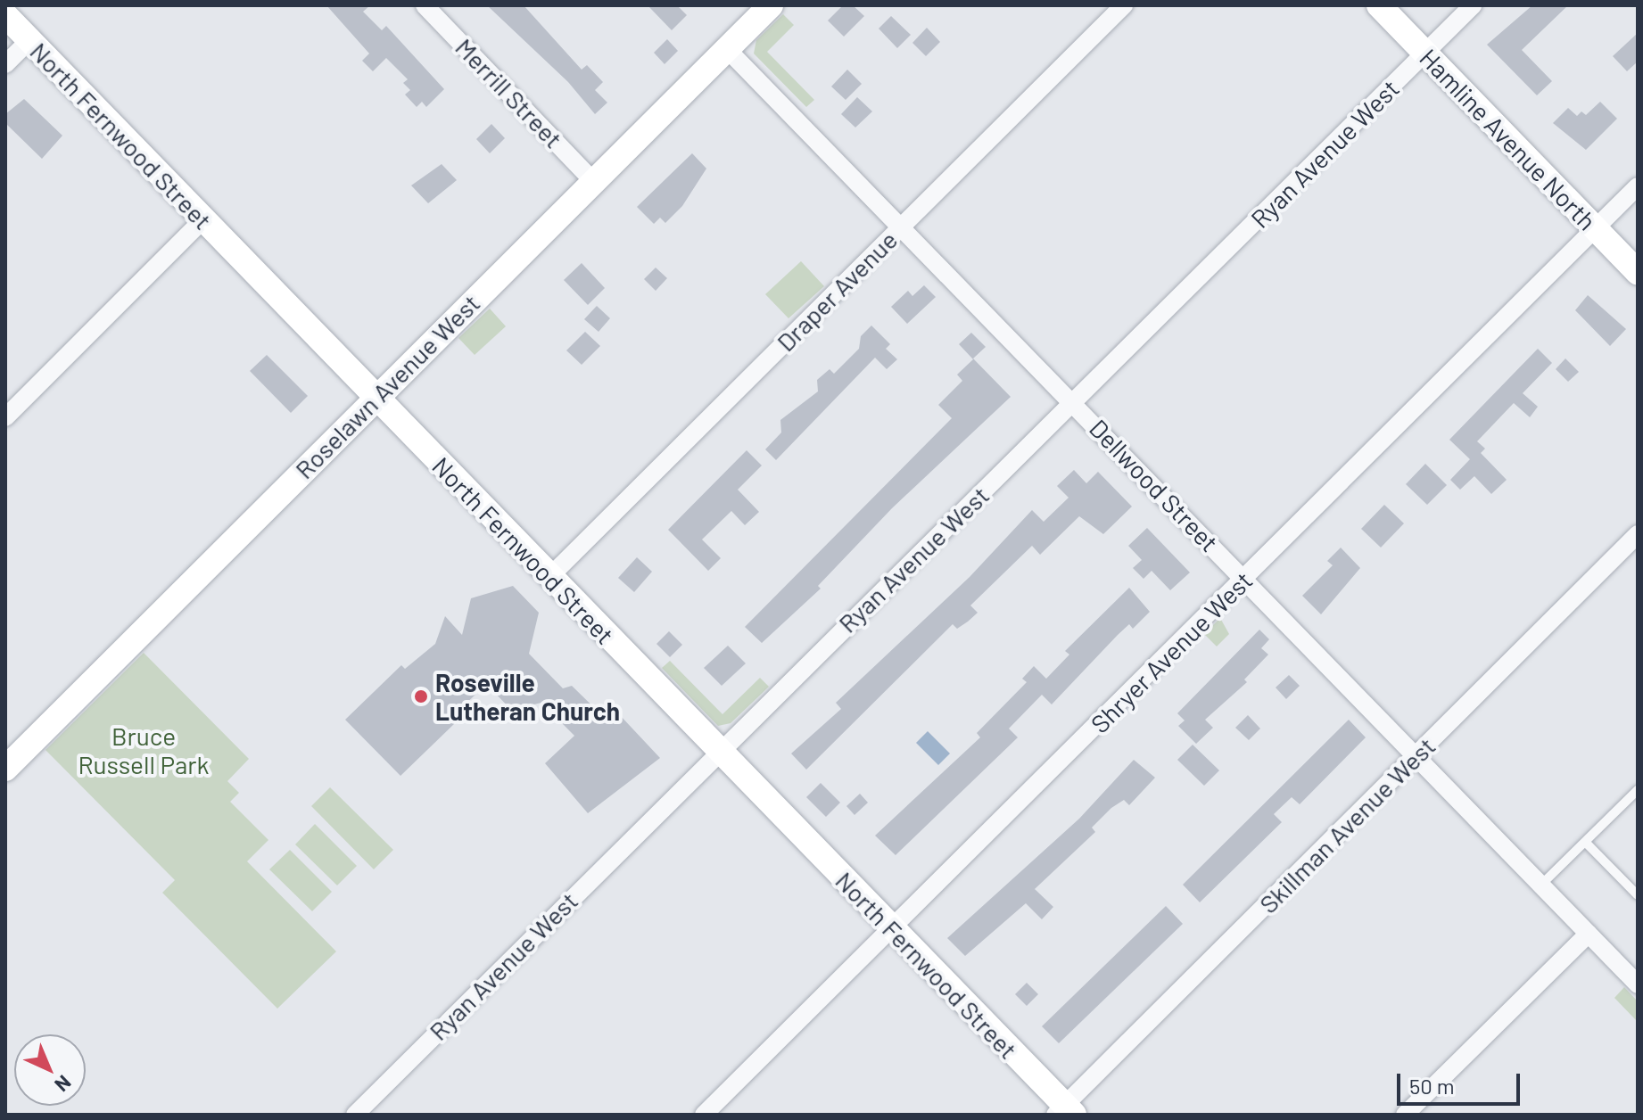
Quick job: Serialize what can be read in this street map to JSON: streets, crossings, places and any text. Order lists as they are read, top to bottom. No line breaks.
{"streets":{"street":["Merrill Street","North Fernwood Street","Hamline Avenue North","Ryan Avenue West","Draper Avenue","Roselawn Avenue West","Dellwood Street","Shryer Avenue West","Skillman Avenue West"]},"crossings":[["Merrill Street","Roselawn Avenue West"],["North Fernwood Street","Ryan Avenue West"],["North Fernwood Street","Draper Avenue"],["North Fernwood Street","Roselawn Avenue West"],["North Fernwood Street","Shryer Avenue West"],["North Fernwood Street","Skillman Avenue West"],["Hamline Avenue North","Ryan Avenue West"],["Hamline Avenue North","Shryer Avenue West"],["Ryan Avenue West","Dellwood Street"],["Draper Avenue","Dellwood Street"],["Roselawn Avenue West","Dellwood Street"],["Dellwood Street","Shryer Avenue West"],["Dellwood Street","Skillman Avenue West"]],"parks":["Bruce Russell Park"],"places":["Roseville Lutheran Church"],"scale_bar":"50 m","north":"bottom right"}
